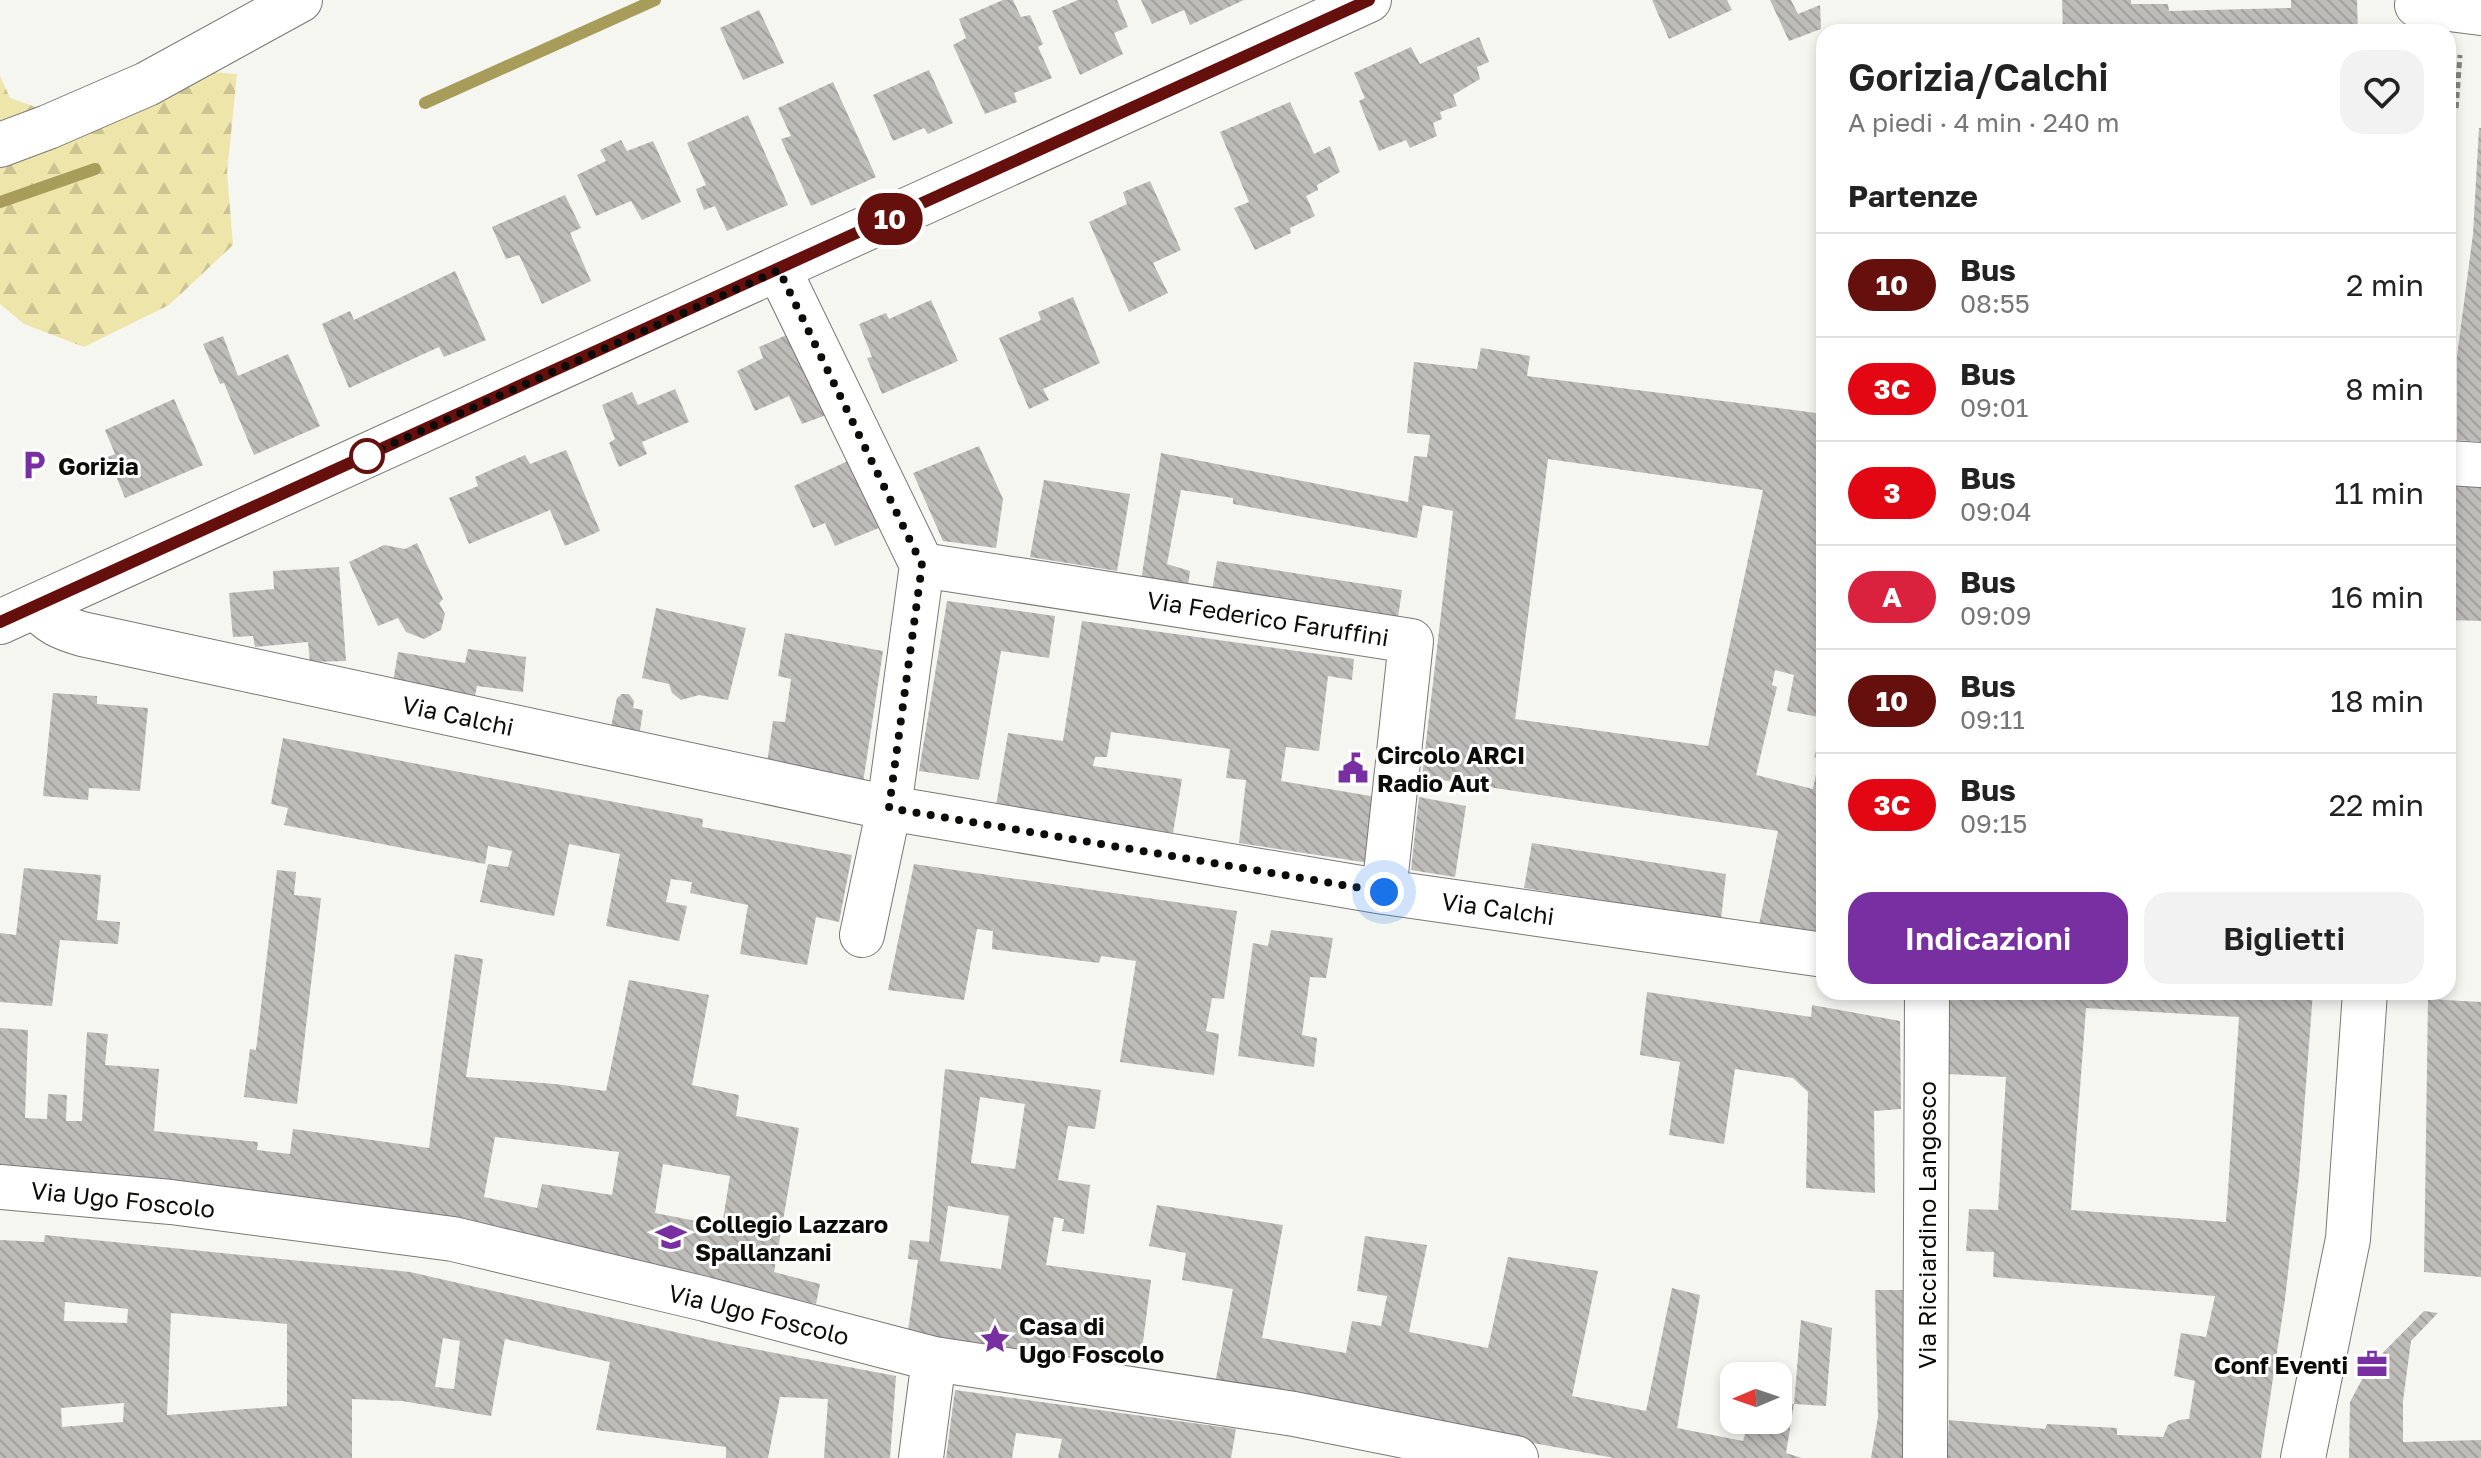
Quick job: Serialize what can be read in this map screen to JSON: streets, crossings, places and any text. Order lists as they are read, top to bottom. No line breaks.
{"streets":{"street":["Via Federico Faruffini","Via Calchi","Via Ugo Foscolo","Via Ricciardino Langosco"]},"crossings":[["Via Federico Faruffini","Via Calchi"]],"places":{"parking":["Gorizia"],"public building":["Circolo ARCI Radio Aut"],"school or university":["Collegio Lazzaro Spallanzani"],"place":["Casa di Ugo Foscolo"],"office":["Conf Eventi"]},"lines":["bus line 10"],"north":"left","page":{"on_map":"10","heading":[["Gorizia/Calchi","A piedi · 4 min · 240 m"],"Partenze"],"list":[{"mark":"10","name":"Bus","note":"08:55","value":"2 min"},{"mark":"3C","name":"Bus","note":"09:01","value":"8 min"},{"mark":"3","name":"Bus","note":"09:04","value":"11 min"},{"mark":"A","name":"Bus","note":"09:09","value":"16 min"},{"mark":"10","name":"Bus","note":"09:11","value":"18 min"},{"mark":"3C","name":"Bus","note":"09:15","value":"22 min"}],"buttons":["Indicazioni","Biglietti"]}}
